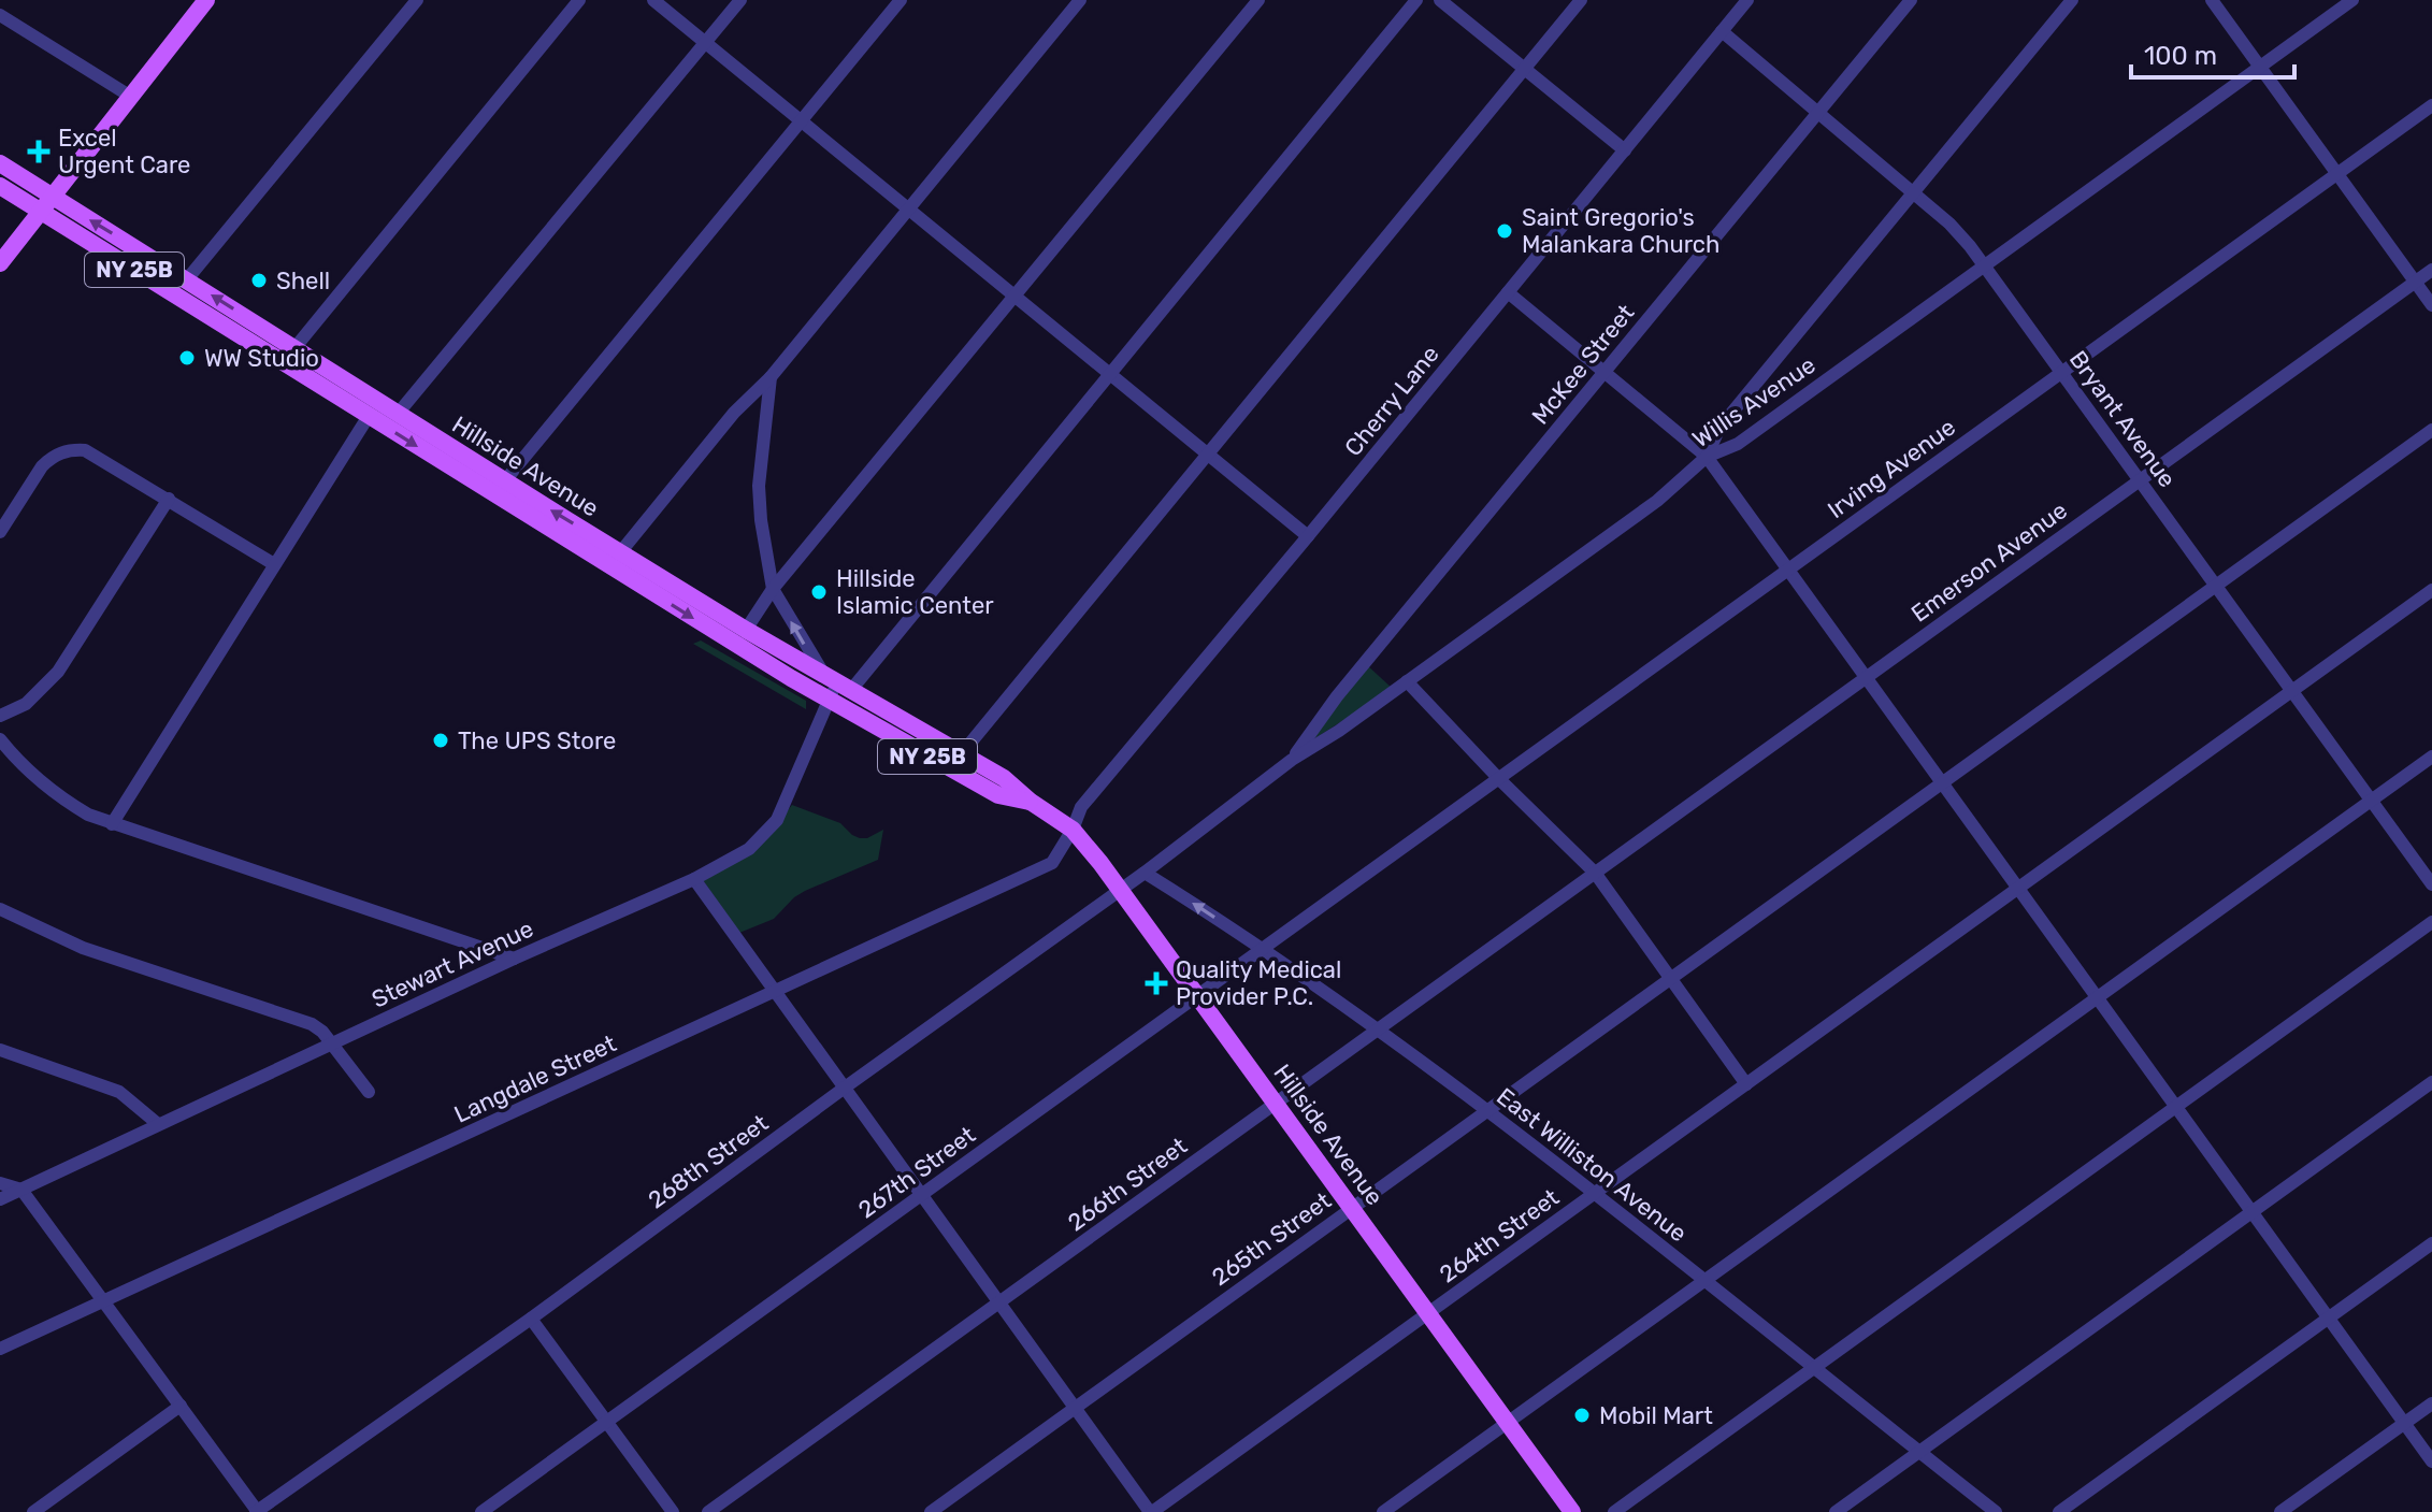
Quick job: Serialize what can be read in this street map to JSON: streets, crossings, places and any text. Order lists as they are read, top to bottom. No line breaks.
{"streets":{"main road":["NY 25B","Hillside Avenue"],"street":["McKee Street","Cherry Lane","Willis Avenue","Bryant Avenue","Irving Avenue","Emerson Avenue","Stewart Avenue","Langdale Street","268th Street","East Williston Avenue","267th Street","266th Street","264th Street","265th Street"]},"crossings":[["McKee Street","Willis Avenue"],["McKee Street","Bryant Avenue"],["Cherry Lane","Bryant Avenue"],["Cherry Lane","Hillside Avenue"],["Cherry Lane","Langdale Street"],["Willis Avenue","Bryant Avenue"],["Willis Avenue","268th Street"],["Bryant Avenue","Irving Avenue"],["Bryant Avenue","Emerson Avenue"],["Bryant Avenue","264th Street"],["Bryant Avenue","265th Street"],["Hillside Avenue","Stewart Avenue"],["Hillside Avenue","Langdale Street"],["Hillside Avenue","268th Street"],["Hillside Avenue","267th Street"],["Hillside Avenue","266th Street"],["Hillside Avenue","264th Street"],["Hillside Avenue","265th Street"],["Irving Avenue","267th Street"],["Emerson Avenue","266th Street"],["268th Street","East Williston Avenue"],["East Williston Avenue","267th Street"],["East Williston Avenue","266th Street"],["East Williston Avenue","264th Street"],["East Williston Avenue","265th Street"]],"places":{"health":["Excel Urgent Care","Quality Medical Provider P.C."],"other":["Saint Gregorio's Malankara Church","Shell","WW Studio","Hillside Islamic Center","The UPS Store","Mobil Mart"]},"scale_bar":"100 m"}
